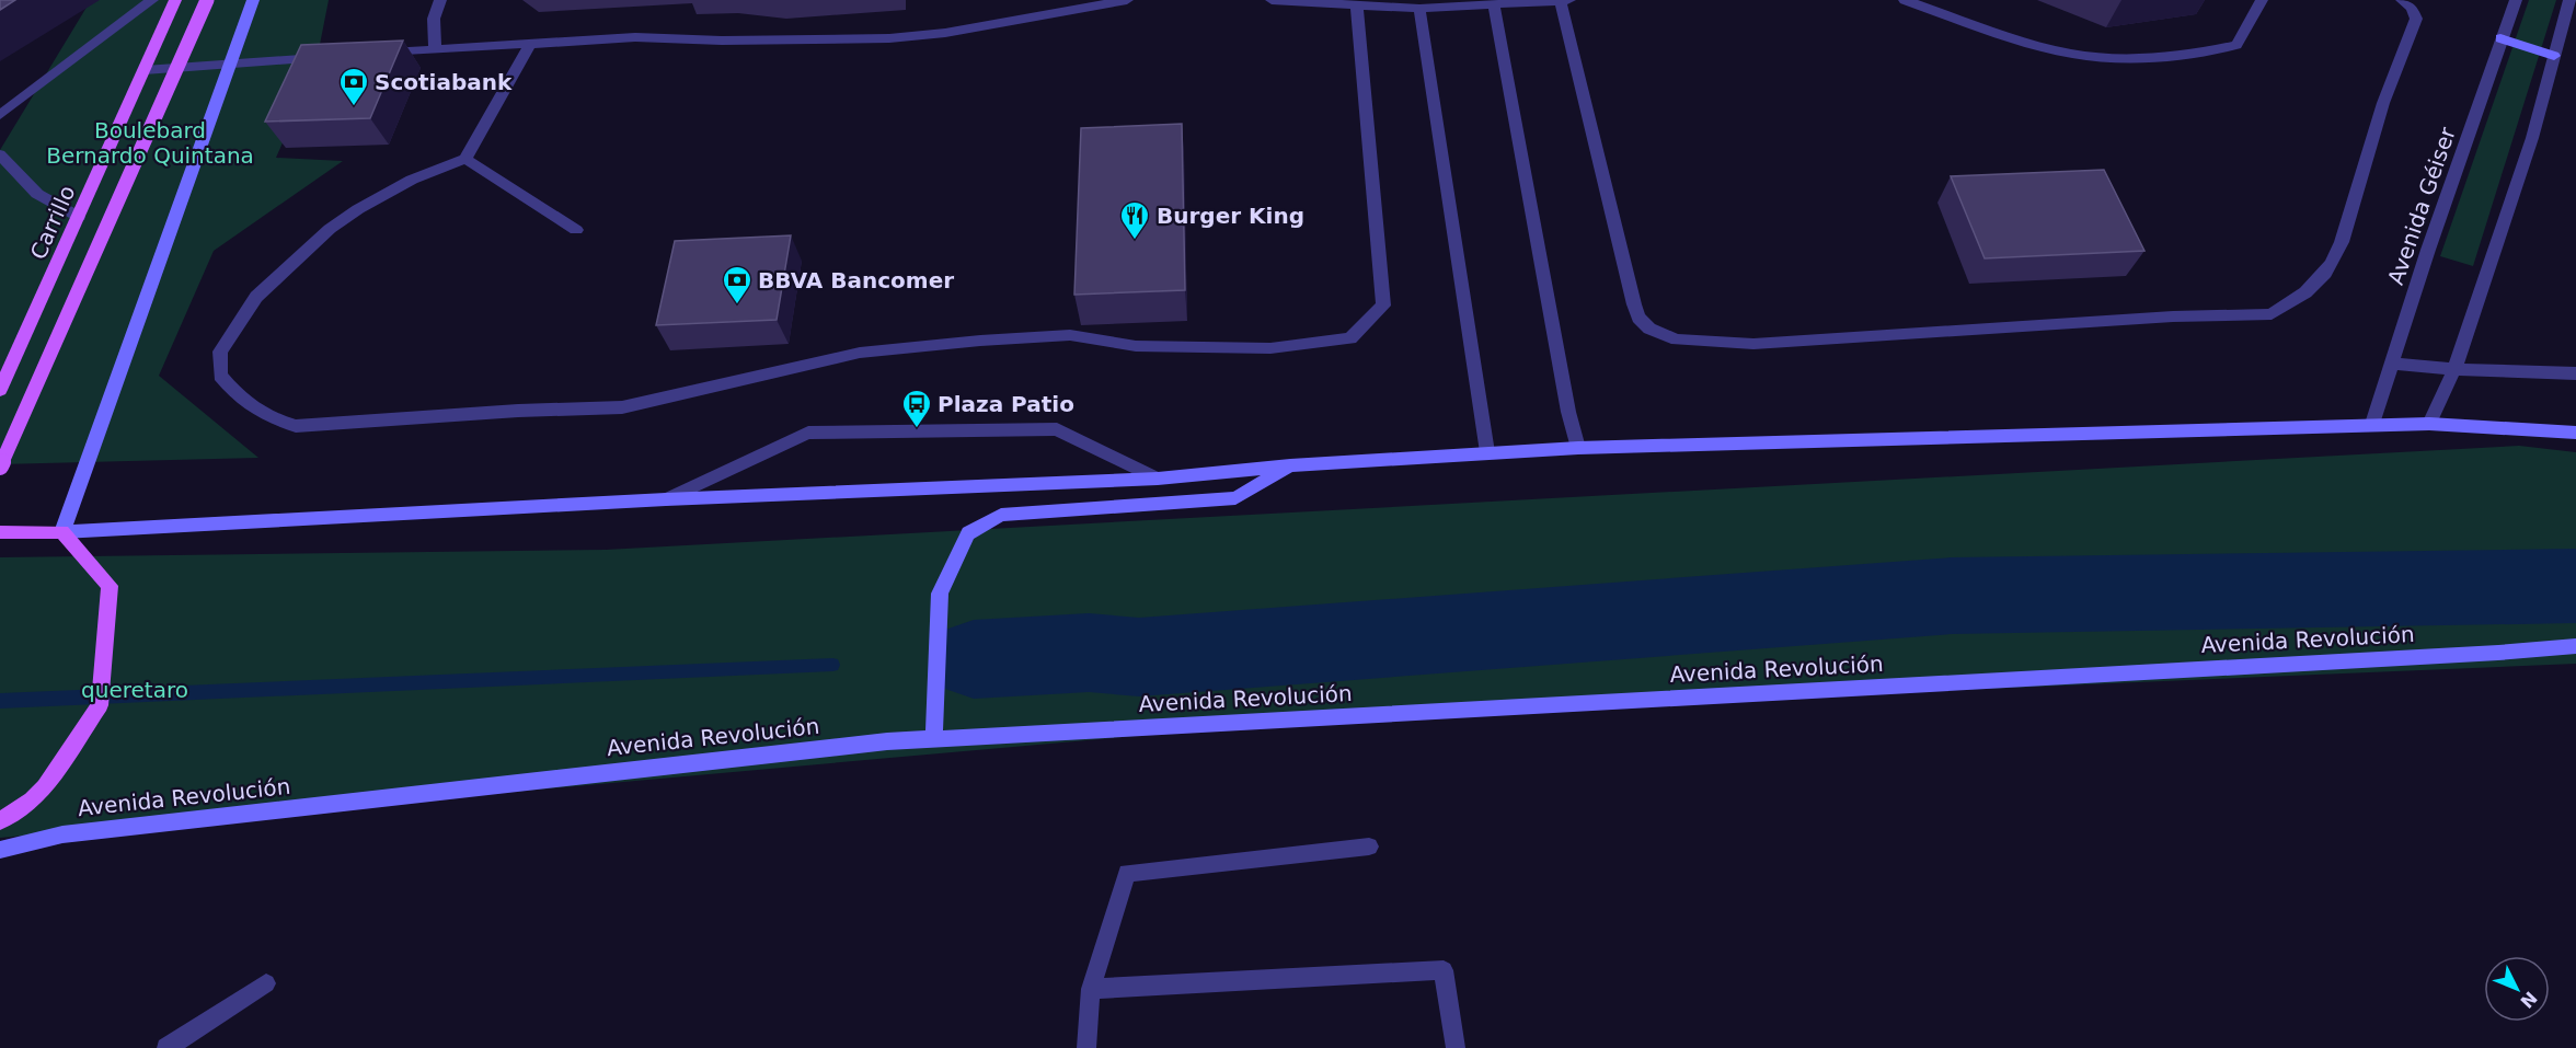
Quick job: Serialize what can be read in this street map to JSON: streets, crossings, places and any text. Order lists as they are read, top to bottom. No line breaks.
{"streets":{"main road":["Carrillo","Avenida Revolución"],"street":["Avenida Géiser"]},"parks":["Boulebard Bernardo Quintana","queretaro"],"places":{"bank":["Scotiabank","BBVA Bancomer"],"restaurant":["Burger King"],"bus stop":["Plaza Patio"]},"north":"bottom right"}
